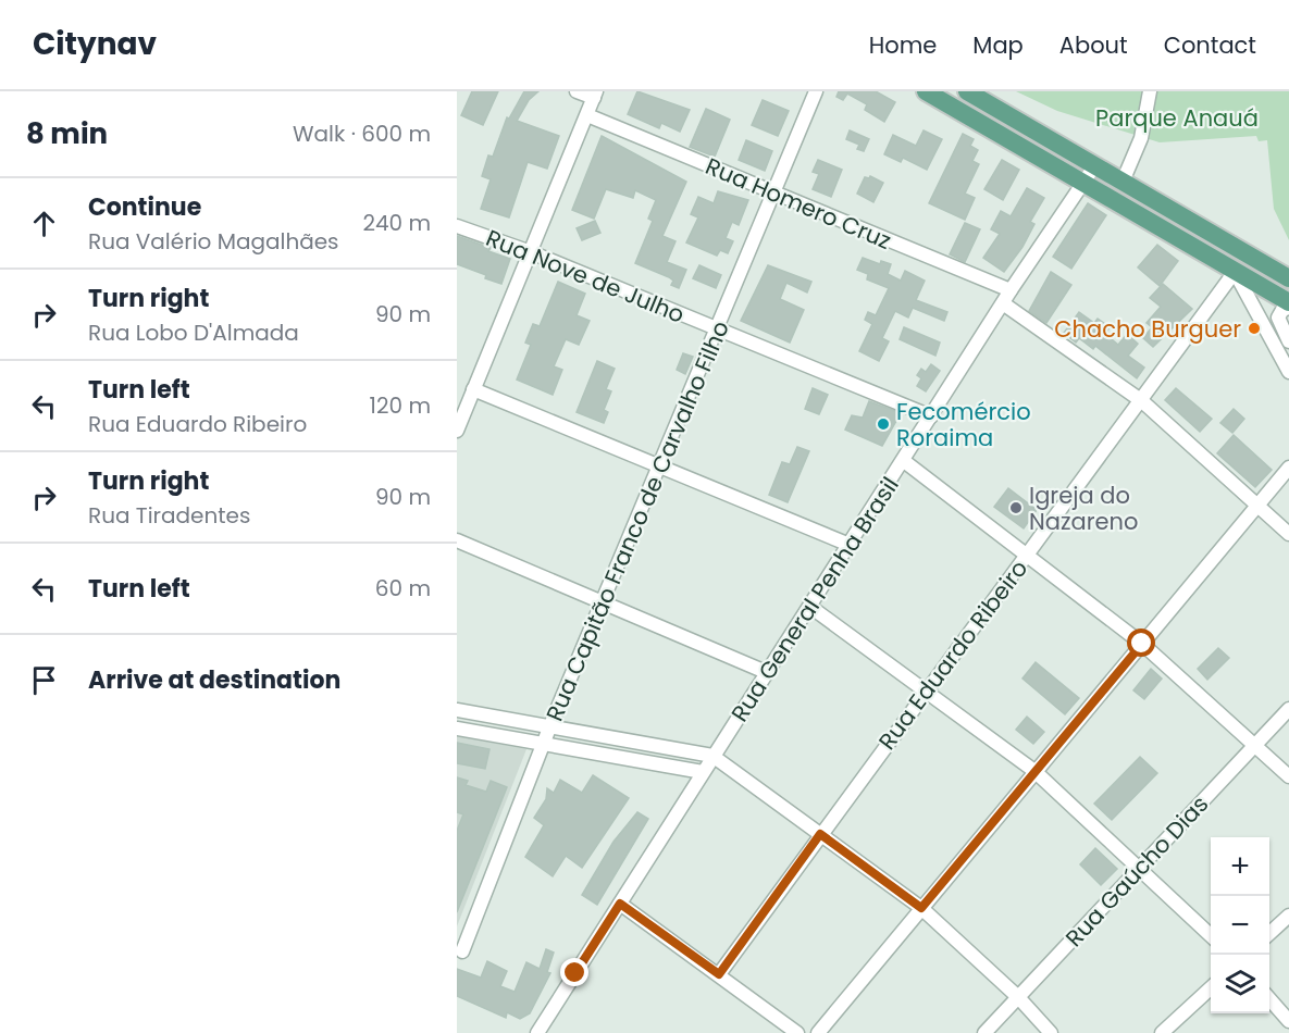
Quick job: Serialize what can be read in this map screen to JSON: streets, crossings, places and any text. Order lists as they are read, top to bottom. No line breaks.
{"streets":{"street":["Rua Homero Cruz","Rua Nove de Julho","Rua Capitão Franco de Carvalho Filho","Rua General Penha Brasil","Rua Eduardo Ribeiro","Rua Gaúcho Dias"]},"crossings":[["Rua Homero Cruz","Rua Capitão Franco de Carvalho Filho"],["Rua Homero Cruz","Rua General Penha Brasil"],["Rua Nove de Julho","Rua Capitão Franco de Carvalho Filho"],["Rua Nove de Julho","Rua General Penha Brasil"]],"parks":["Parque Anauá"],"places":["Chacho Burguer","Fecomércio Roraima","Igreja do Nazareno"],"page":{"header":"Citynav","nav":["Home","Map","About","Contact"],"heading":["8 min","Walk · 600 m"],"list":[["Continue","Rua Valério Magalhães","240 m"],["Turn right","Rua Lobo D'Almada","90 m"],["Turn left","Rua Eduardo Ribeiro","120 m"],["Turn right","Rua Tiradentes","90 m"],["Turn left","60 m"],"Arrive at destination"],"map_buttons":["+","−"]}}
